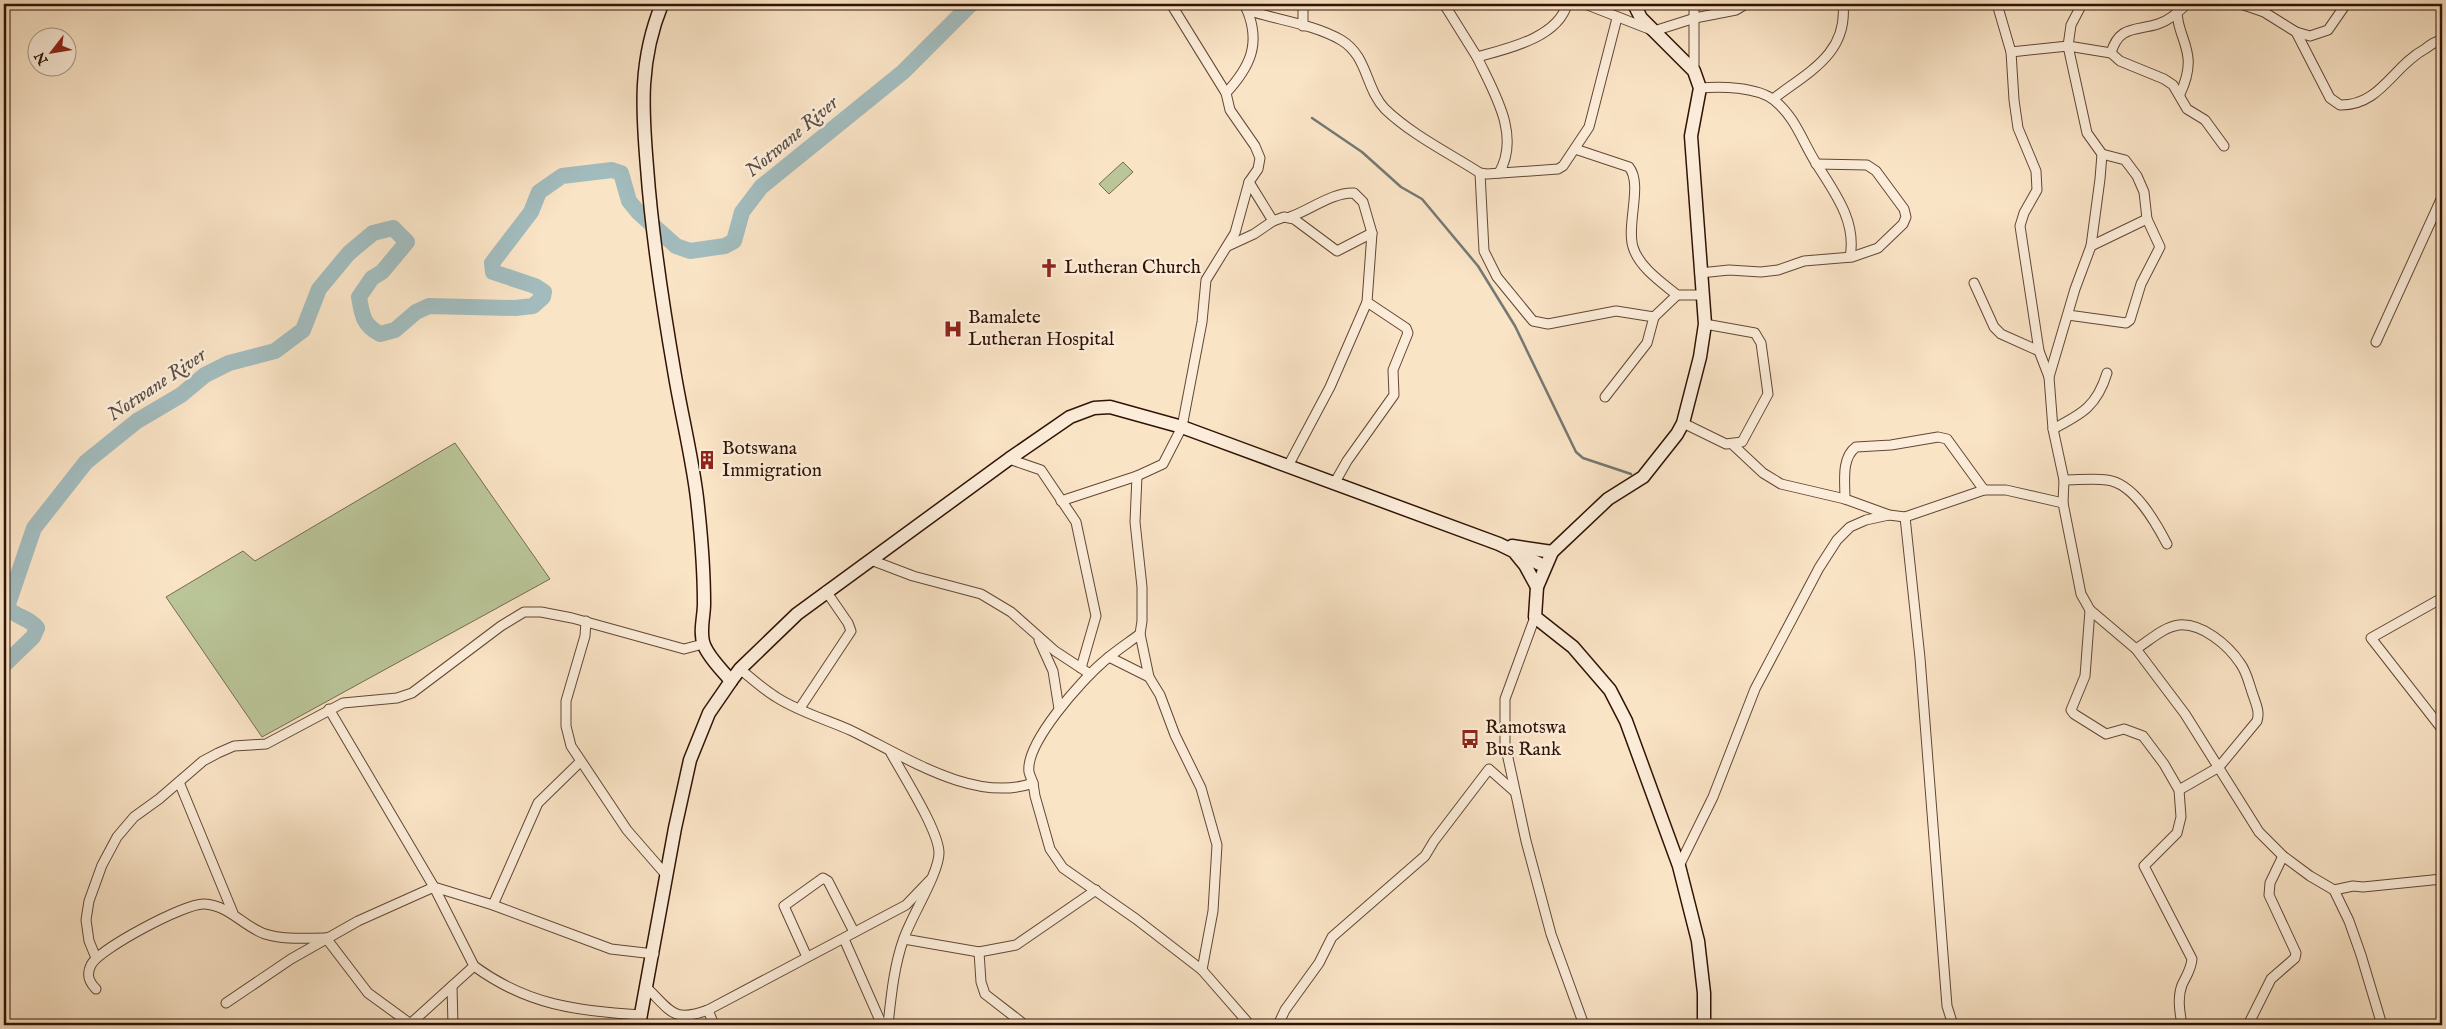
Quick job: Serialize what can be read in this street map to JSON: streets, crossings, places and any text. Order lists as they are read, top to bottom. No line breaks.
{"water":["Notwane River"],"places":{"church":["Lutheran Church"],"hospital":["Bamalete Lutheran Hospital"],"building":["Botswana Immigration"],"bus stop":["Ramotswa Bus Rank"]},"north":"bottom left"}
